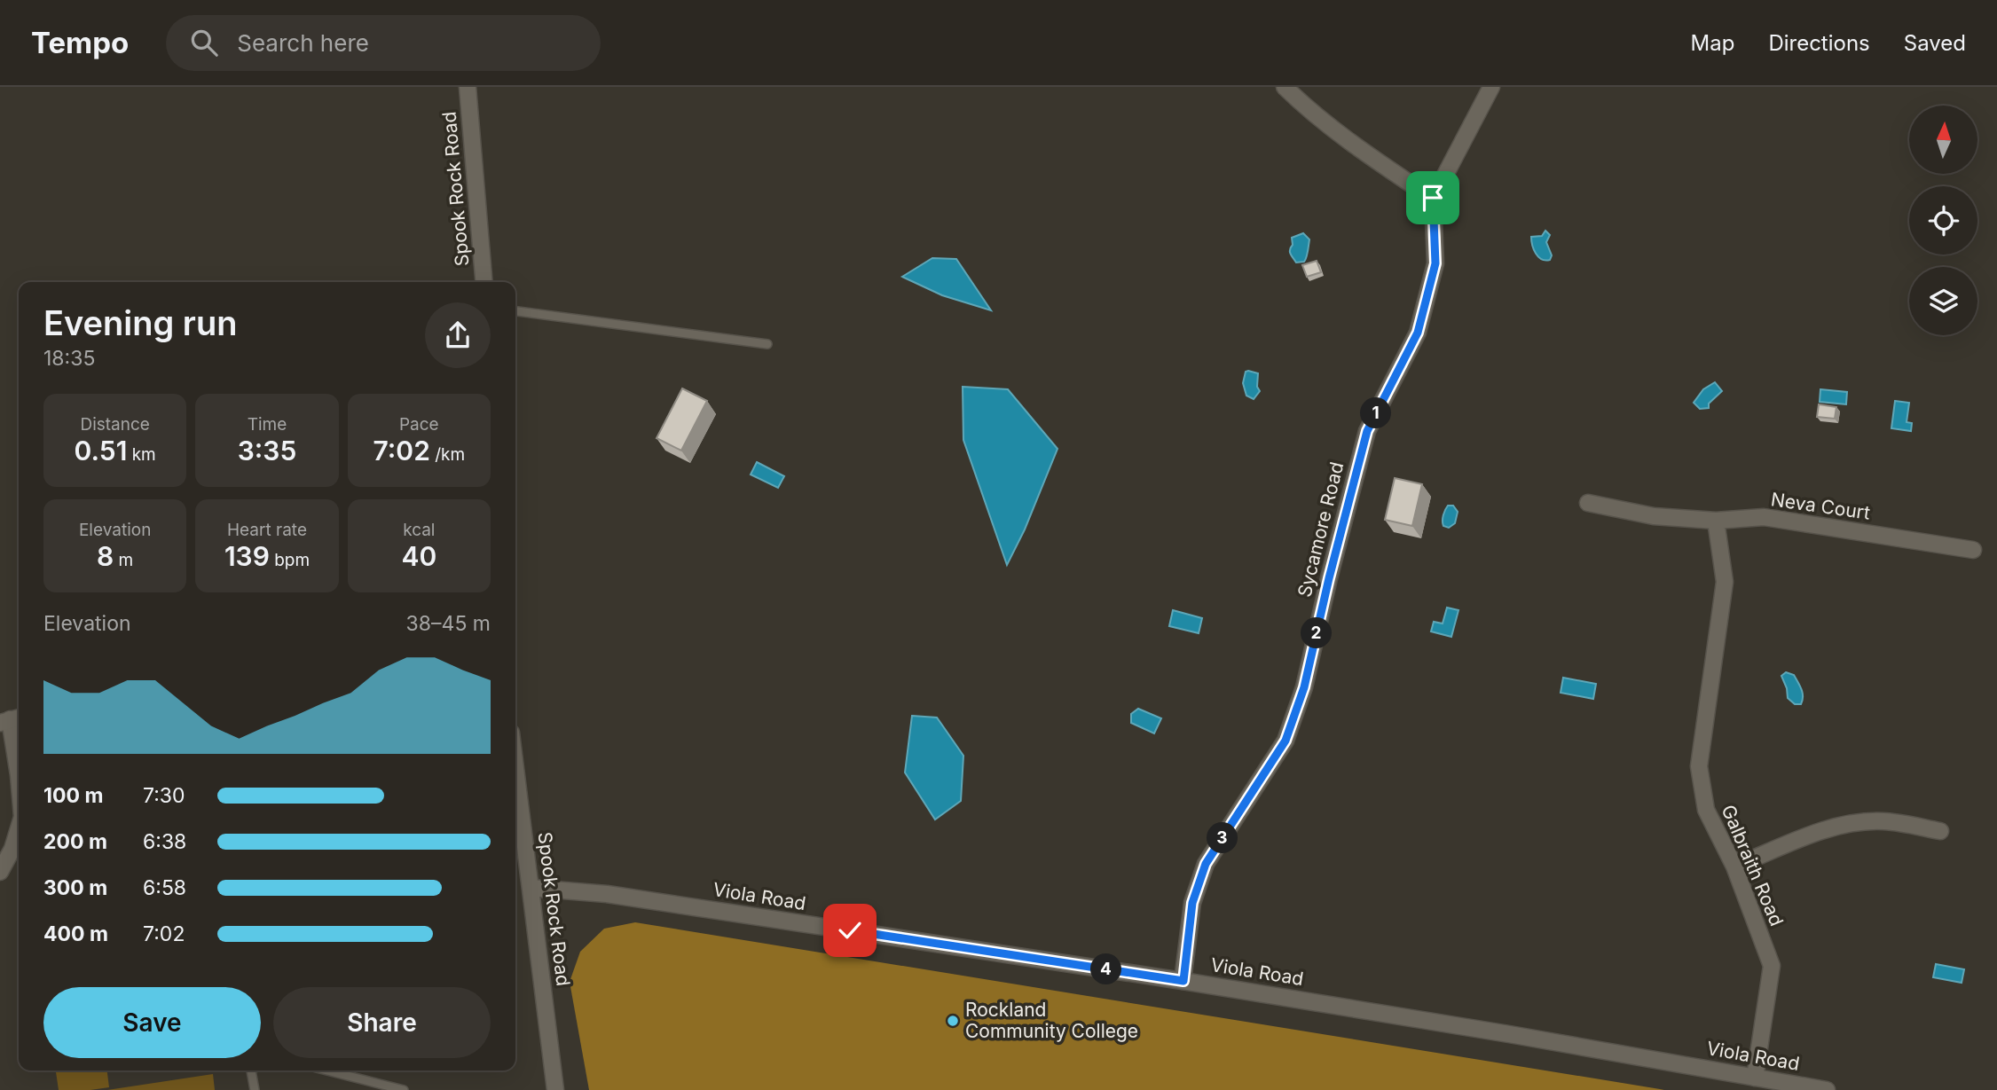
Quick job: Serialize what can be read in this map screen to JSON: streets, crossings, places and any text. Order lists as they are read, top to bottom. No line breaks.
{"streets":{"street":["Spook Rock Road","Neva Court","Sycamore Road","Galbraith Road","Viola Road"]},"crossings":[["Spook Rock Road","Viola Road"],["Neva Court","Galbraith Road"],["Sycamore Road","Viola Road"],["Galbraith Road","Viola Road"]],"places":["Rockland Community College"],"north":"top","page":{"header":"Tempo","search":"Search here","nav":["Map","Directions","Saved"],"heading":["Evening run","18:35"],"stats":[["Distance","0.51 km"],["Time","3:35"],["Pace","7:02 /km"],["Elevation","8 m"],["Heart rate","139 bpm"],["kcal","40"]],"pins":["1","2","3","4"],"chart":["Elevation","38–45 m"],"list":[{"name":"100 m","note":"7:30"},{"name":"200 m","note":"6:38"},{"name":"300 m","note":"6:58"},{"name":"400 m","note":"7:02"}],"buttons":["Save","Share"]}}
